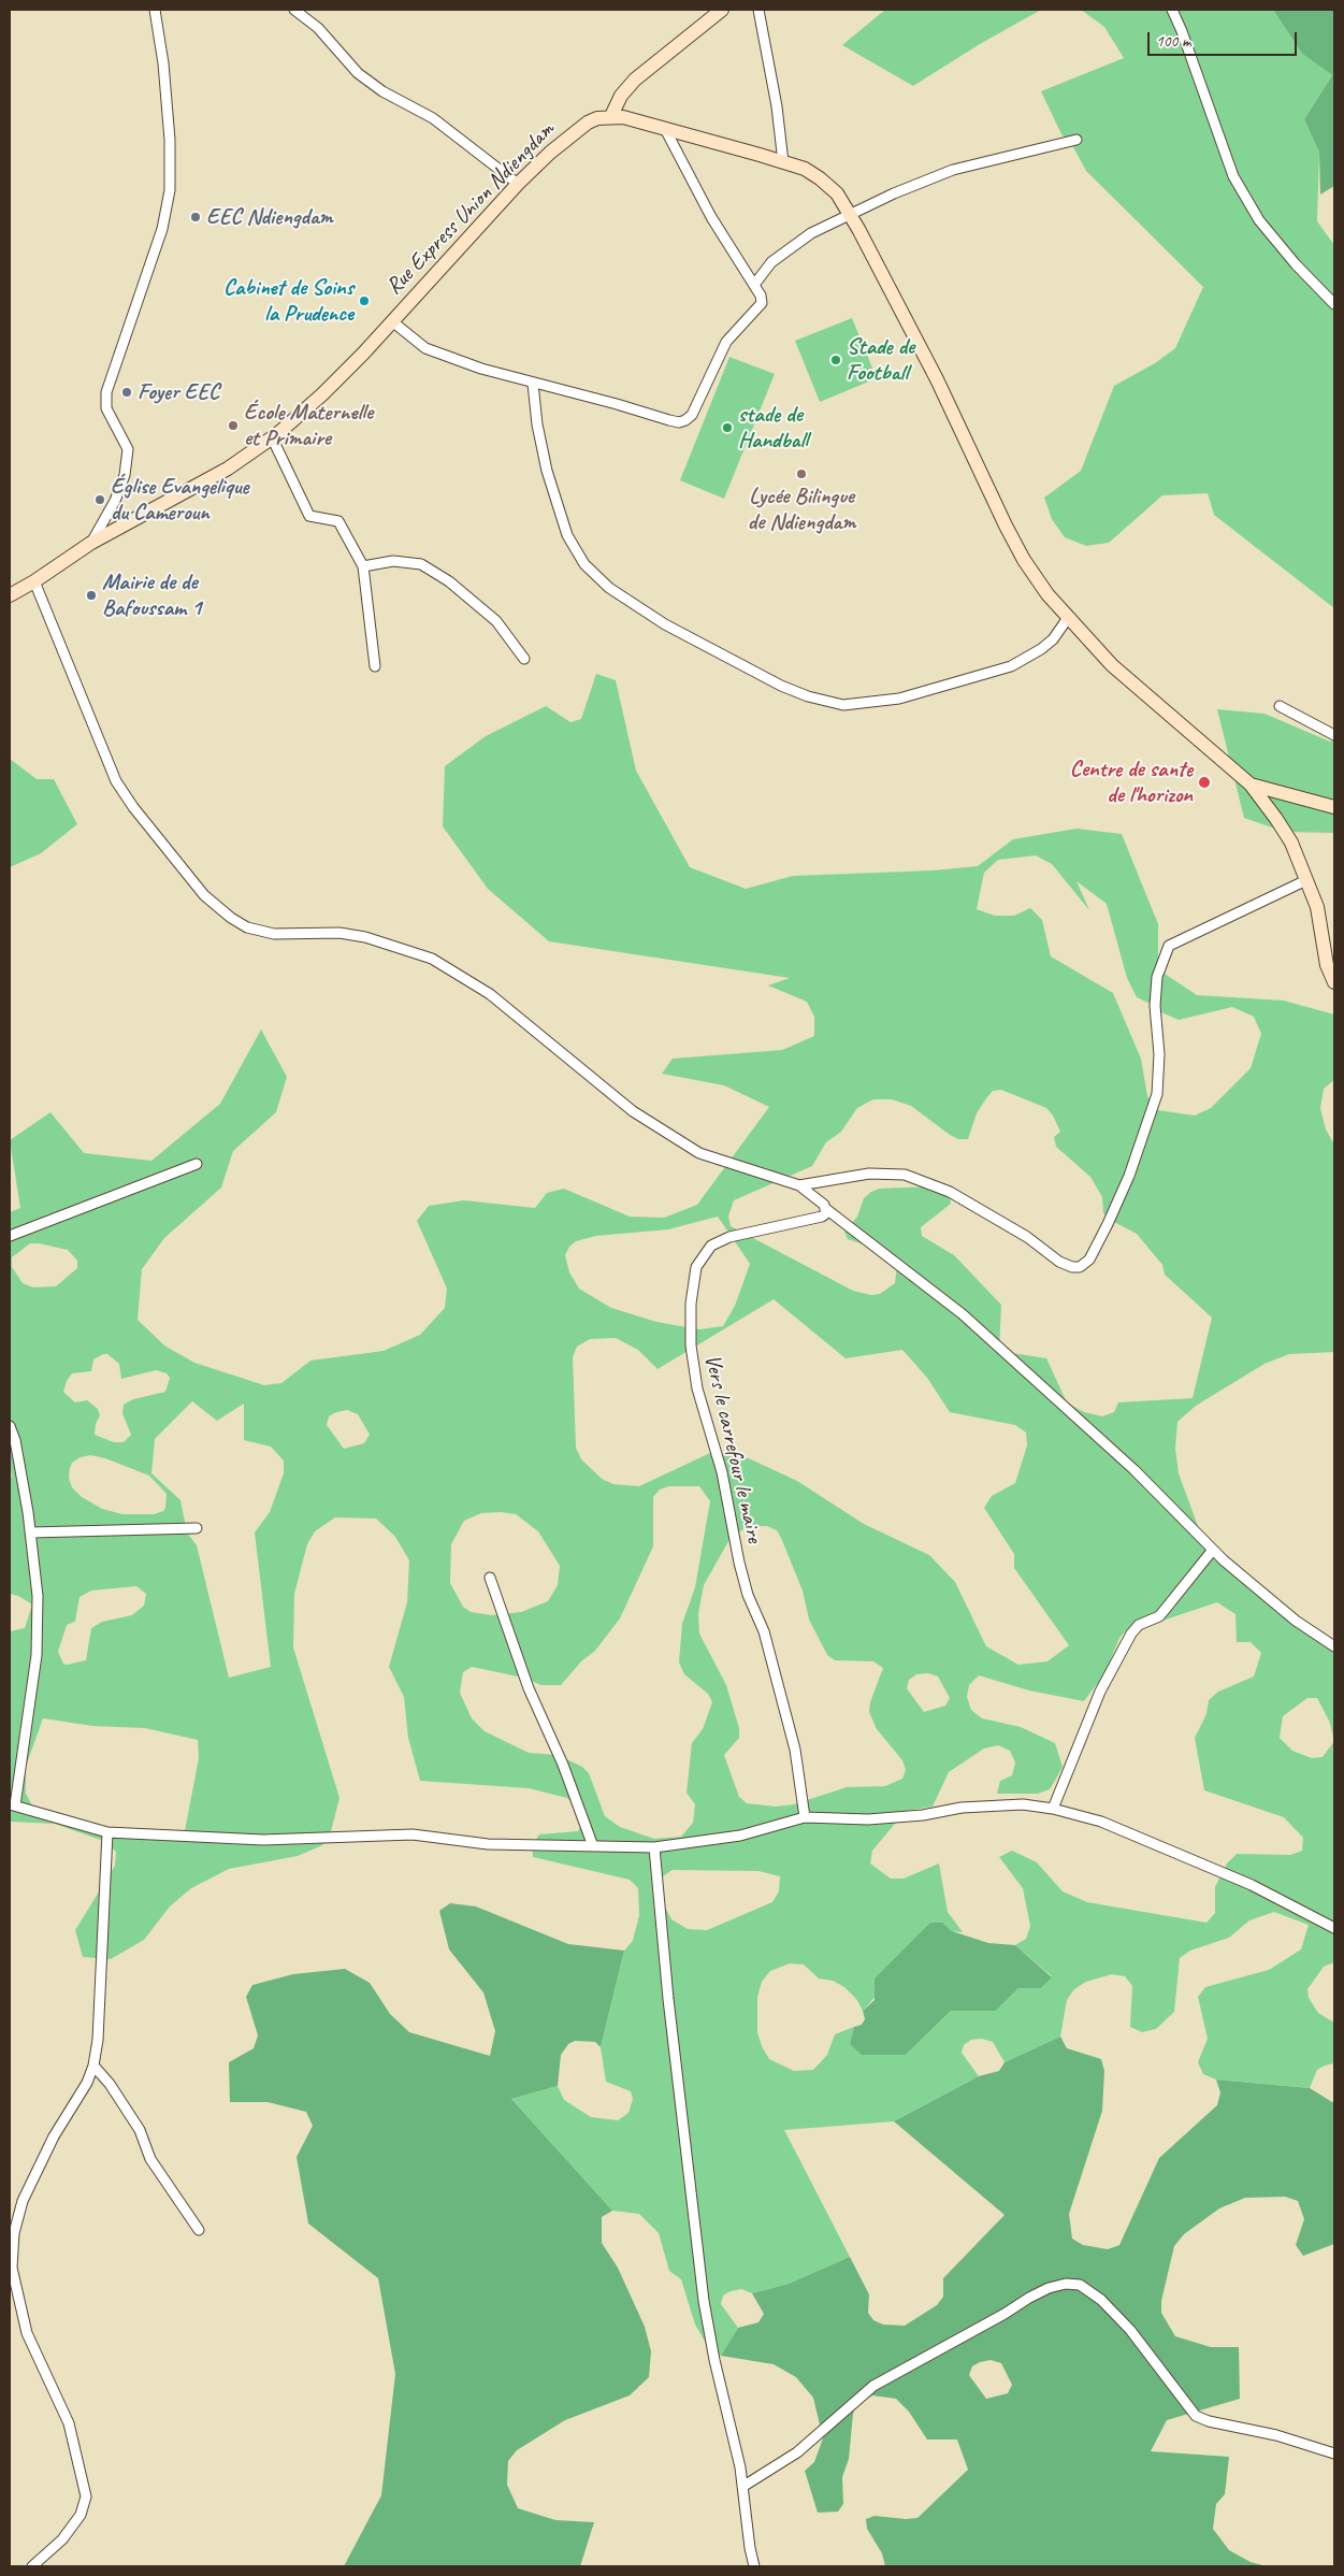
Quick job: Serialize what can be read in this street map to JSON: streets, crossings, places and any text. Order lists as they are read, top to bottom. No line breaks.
{"streets":{"street":["Rue Express Union Ndiengdam","Vers le carrefour le maire"]},"places":["EEC Ndiengdam","Cabinet de Soins la Prudence","Stade de Football","Foyer EEC","École Maternelle et Primaire","stade de Handball","Lycée Bilingue de Ndiengdam","Église Evangelique du Cameroun","Mairie de de Bafoussam 1","Centre de sante de l'horizon"],"scale_bar":"100 m"}
